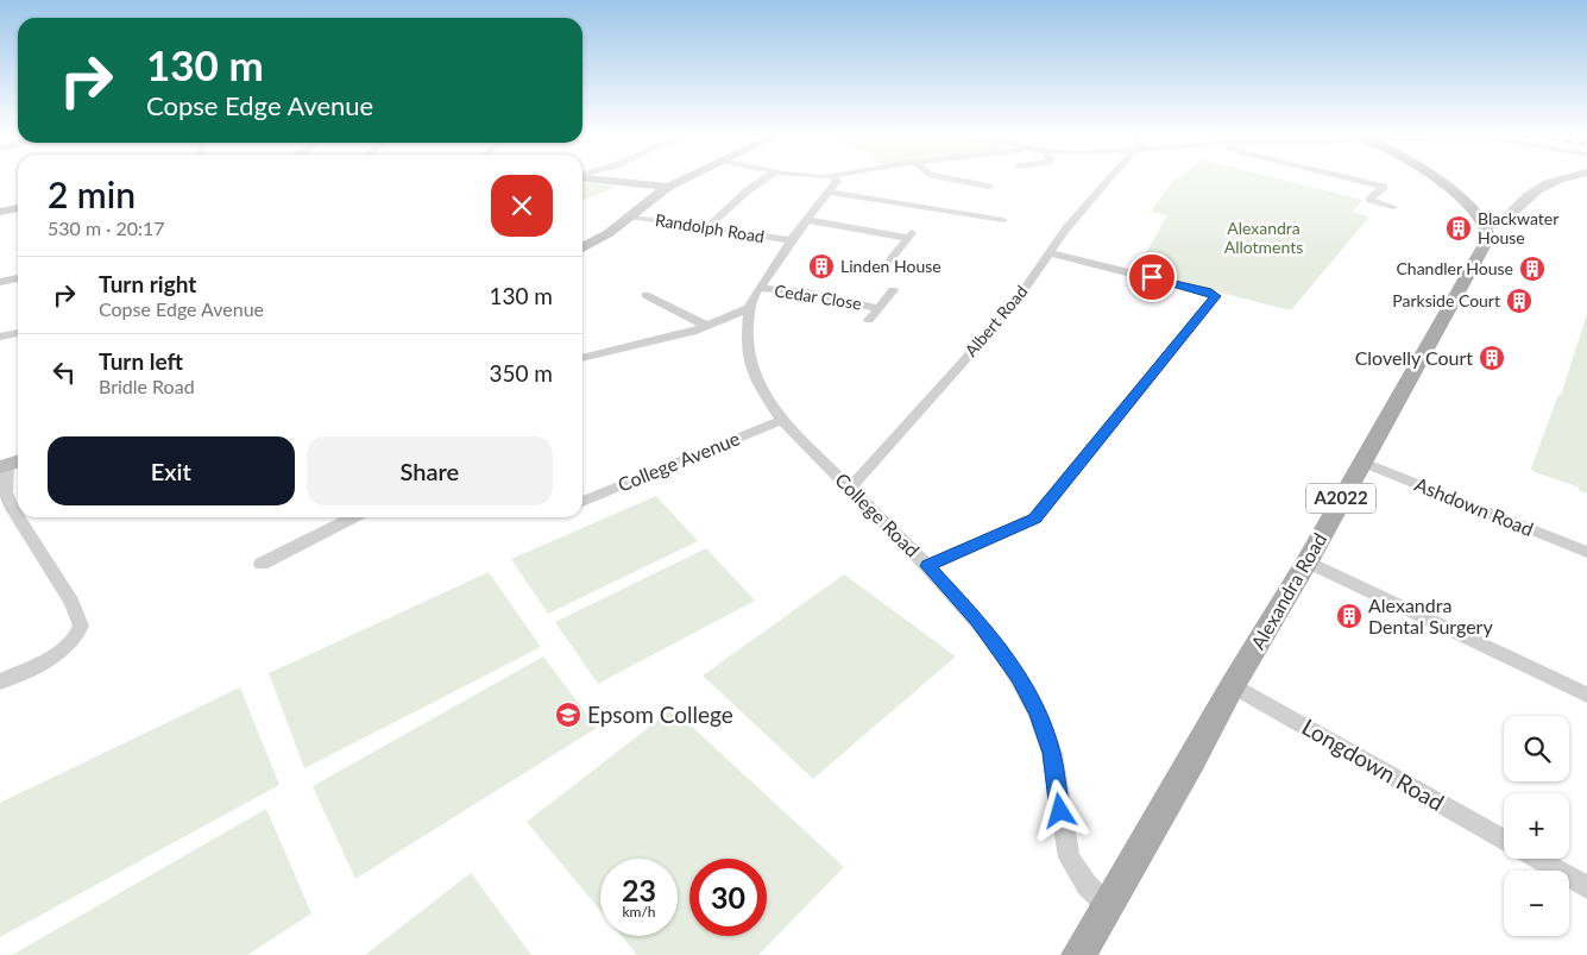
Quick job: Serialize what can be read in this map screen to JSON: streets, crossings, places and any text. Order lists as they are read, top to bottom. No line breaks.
{"streets":{"main road":["A2022","Alexandra Road"],"street":["Randolph Road","Cedar Close","Albert Road","College Avenue","Ashdown Road","College Road","Longdown Road"]},"crossings":[["Randolph Road","College Road"],["Cedar Close","College Road"],["Albert Road","College Road"],["College Avenue","College Road"],["A2022","College Road"],["A2022","Alexandra Road"],["Ashdown Road","Alexandra Road"],["College Road","Alexandra Road"],["Alexandra Road","Longdown Road"]],"parks":["Alexandra Allotments"],"places":{"building":["Blackwater House","Linden House","Chandler House","Parkside Court","Clovelly Court","Alexandra Dental Surgery"],"school or university":["Epsom College"]},"page":{"turn":["130 m","Copse Edge Avenue"],"heading":["2 min","530 m · 20:17"],"list":[{"name":"Turn right","note":"Copse Edge Avenue","value":"130 m"},{"name":"Turn left","note":"Bridle Road","value":"350 m"}],"buttons":["Exit","Share"],"map_buttons":["+","−"],"speed":"23 km/h","limit":"30"}}
